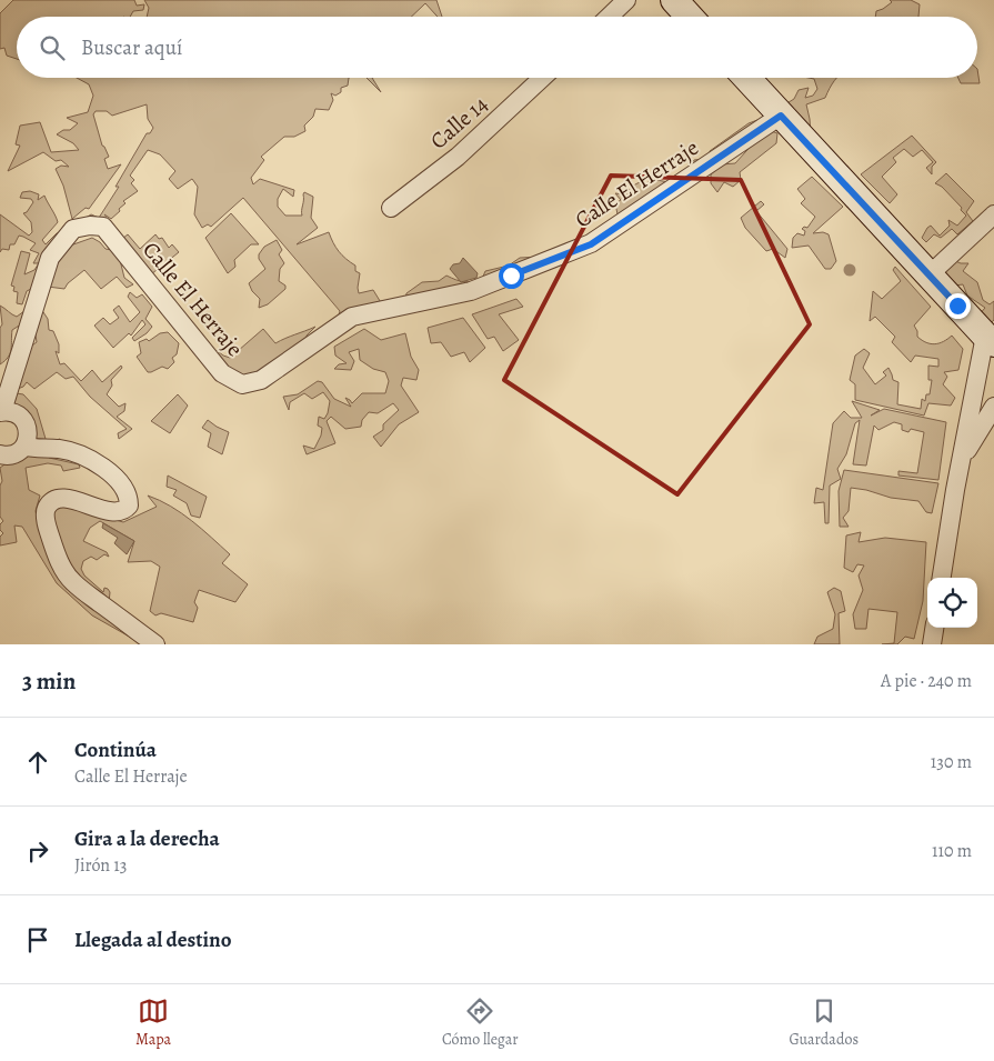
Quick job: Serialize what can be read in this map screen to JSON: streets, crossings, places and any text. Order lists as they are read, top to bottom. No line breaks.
{"streets":{"street":["Calle 14","Calle El Herraje"]},"page":{"search":"Buscar aquí","heading":["3 min","A pie · 240 m"],"list":[["Continúa","Calle El Herraje","130 m"],["Gira a la derecha","Jirón 13","110 m"],"Llegada al destino"],"nav":["Mapa","Cómo llegar","Guardados"]}}
